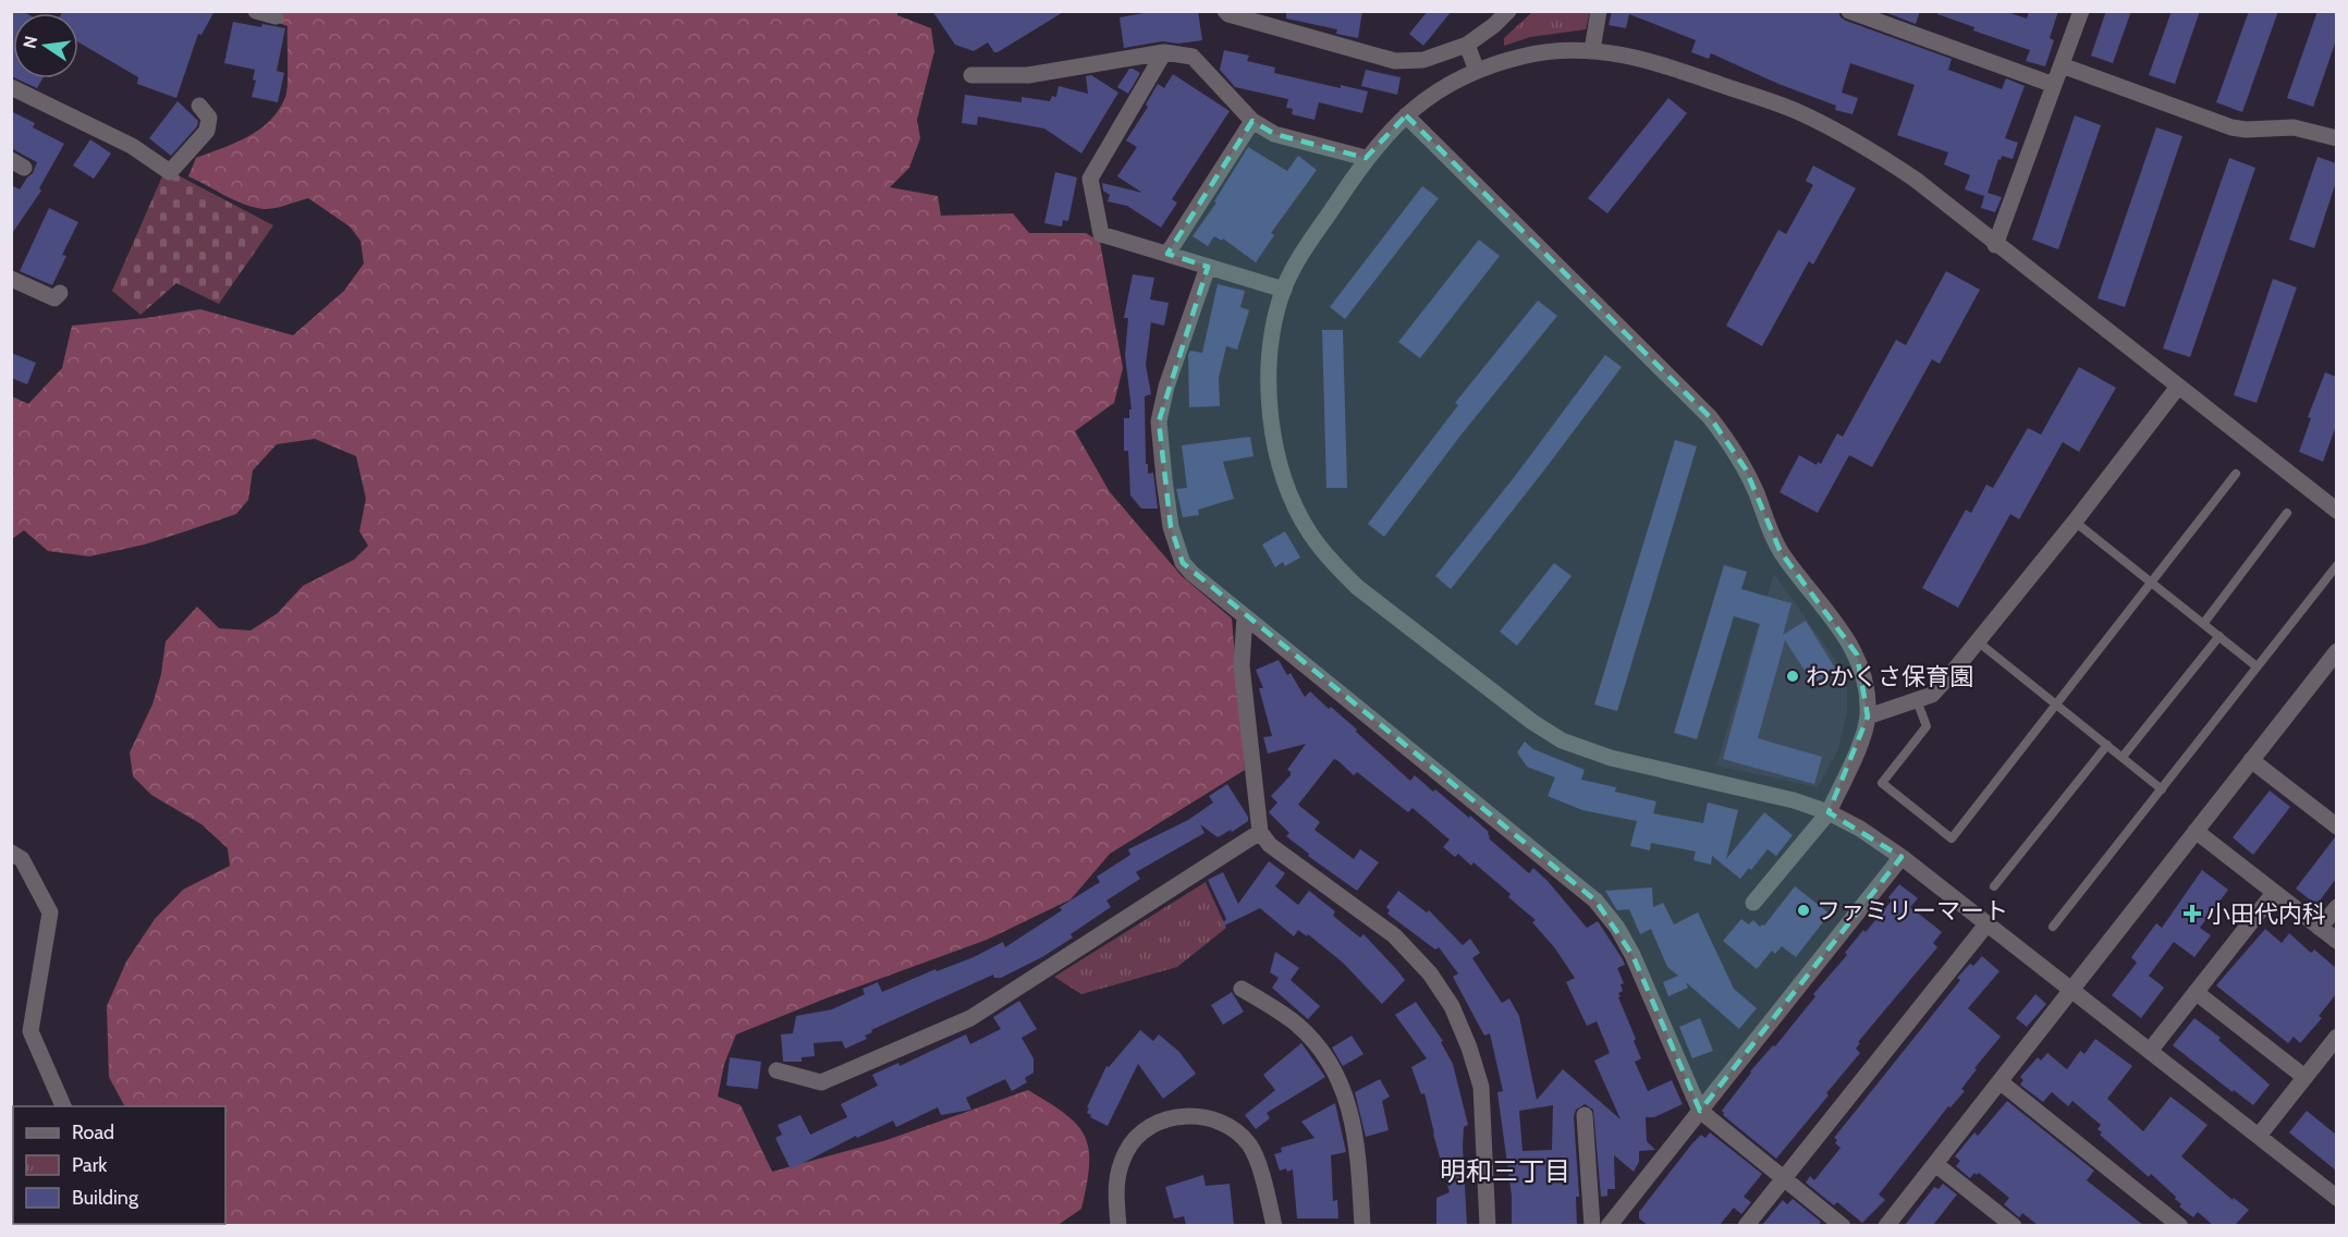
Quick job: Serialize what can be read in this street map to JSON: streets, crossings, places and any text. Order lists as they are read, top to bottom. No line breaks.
{"districts":["明和三丁目"],"places":{"other":["わかくさ保育園","ファミリーマート"],"health":["小田代内科"]},"legend":["Road","Park","Building"],"north":"left"}
